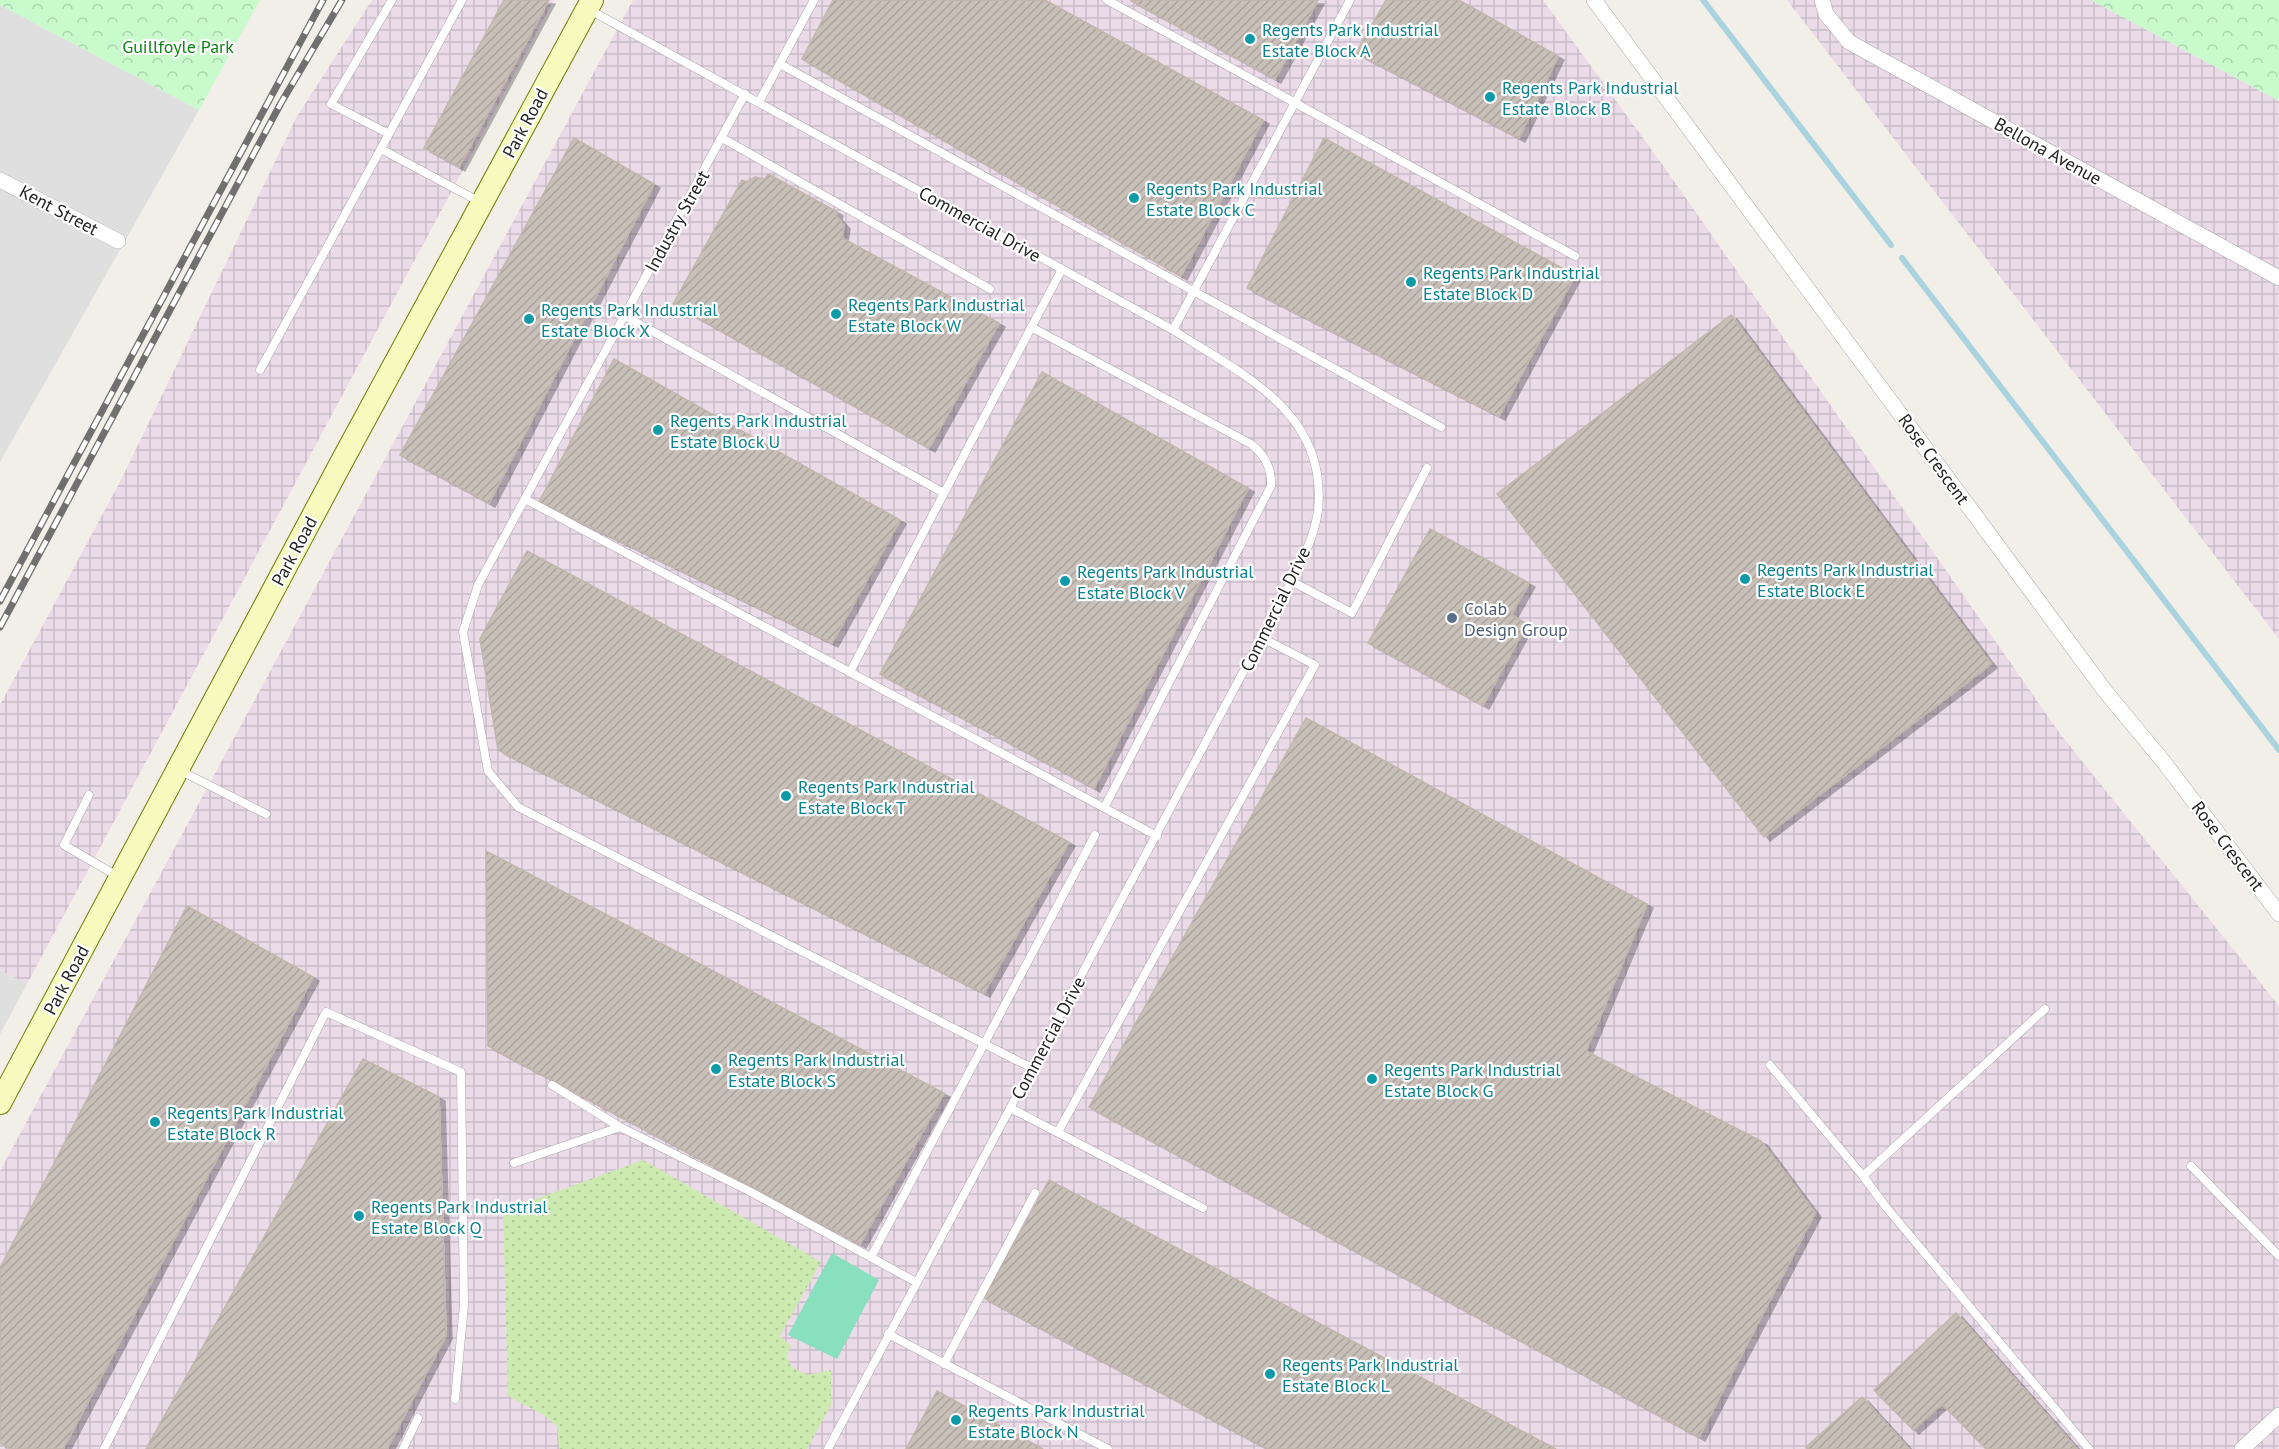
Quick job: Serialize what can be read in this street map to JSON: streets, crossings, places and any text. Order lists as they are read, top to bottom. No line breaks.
{"streets":{"main road":["Park Road"],"street":["Bellona Avenue","Kent Street","Rose Crescent"],"lane":["Industry Street","Commercial Drive"]},"crossings":[["Park Road","Commercial Drive"],["Industry Street","Commercial Drive"]],"parks":["Guillfoyle Park"],"places":["Regents Park Industrial Estate Block A","Regents Park Industrial Estate Block B","Regents Park Industrial Estate Block C","Regents Park Industrial Estate Block D","Regents Park Industrial Estate Block W","Regents Park Industrial Estate Block X","Regents Park Industrial Estate Block U","Regents Park Industrial Estate Block E","Regents Park Industrial Estate Block V","Colab Design Group","Regents Park Industrial Estate Block T","Regents Park Industrial Estate Block S","Regents Park Industrial Estate Block G","Regents Park Industrial Estate Block R","Regents Park Industrial Estate Block Q","Regents Park Industrial Estate Block L","Regents Park Industrial Estate Block N"]}
